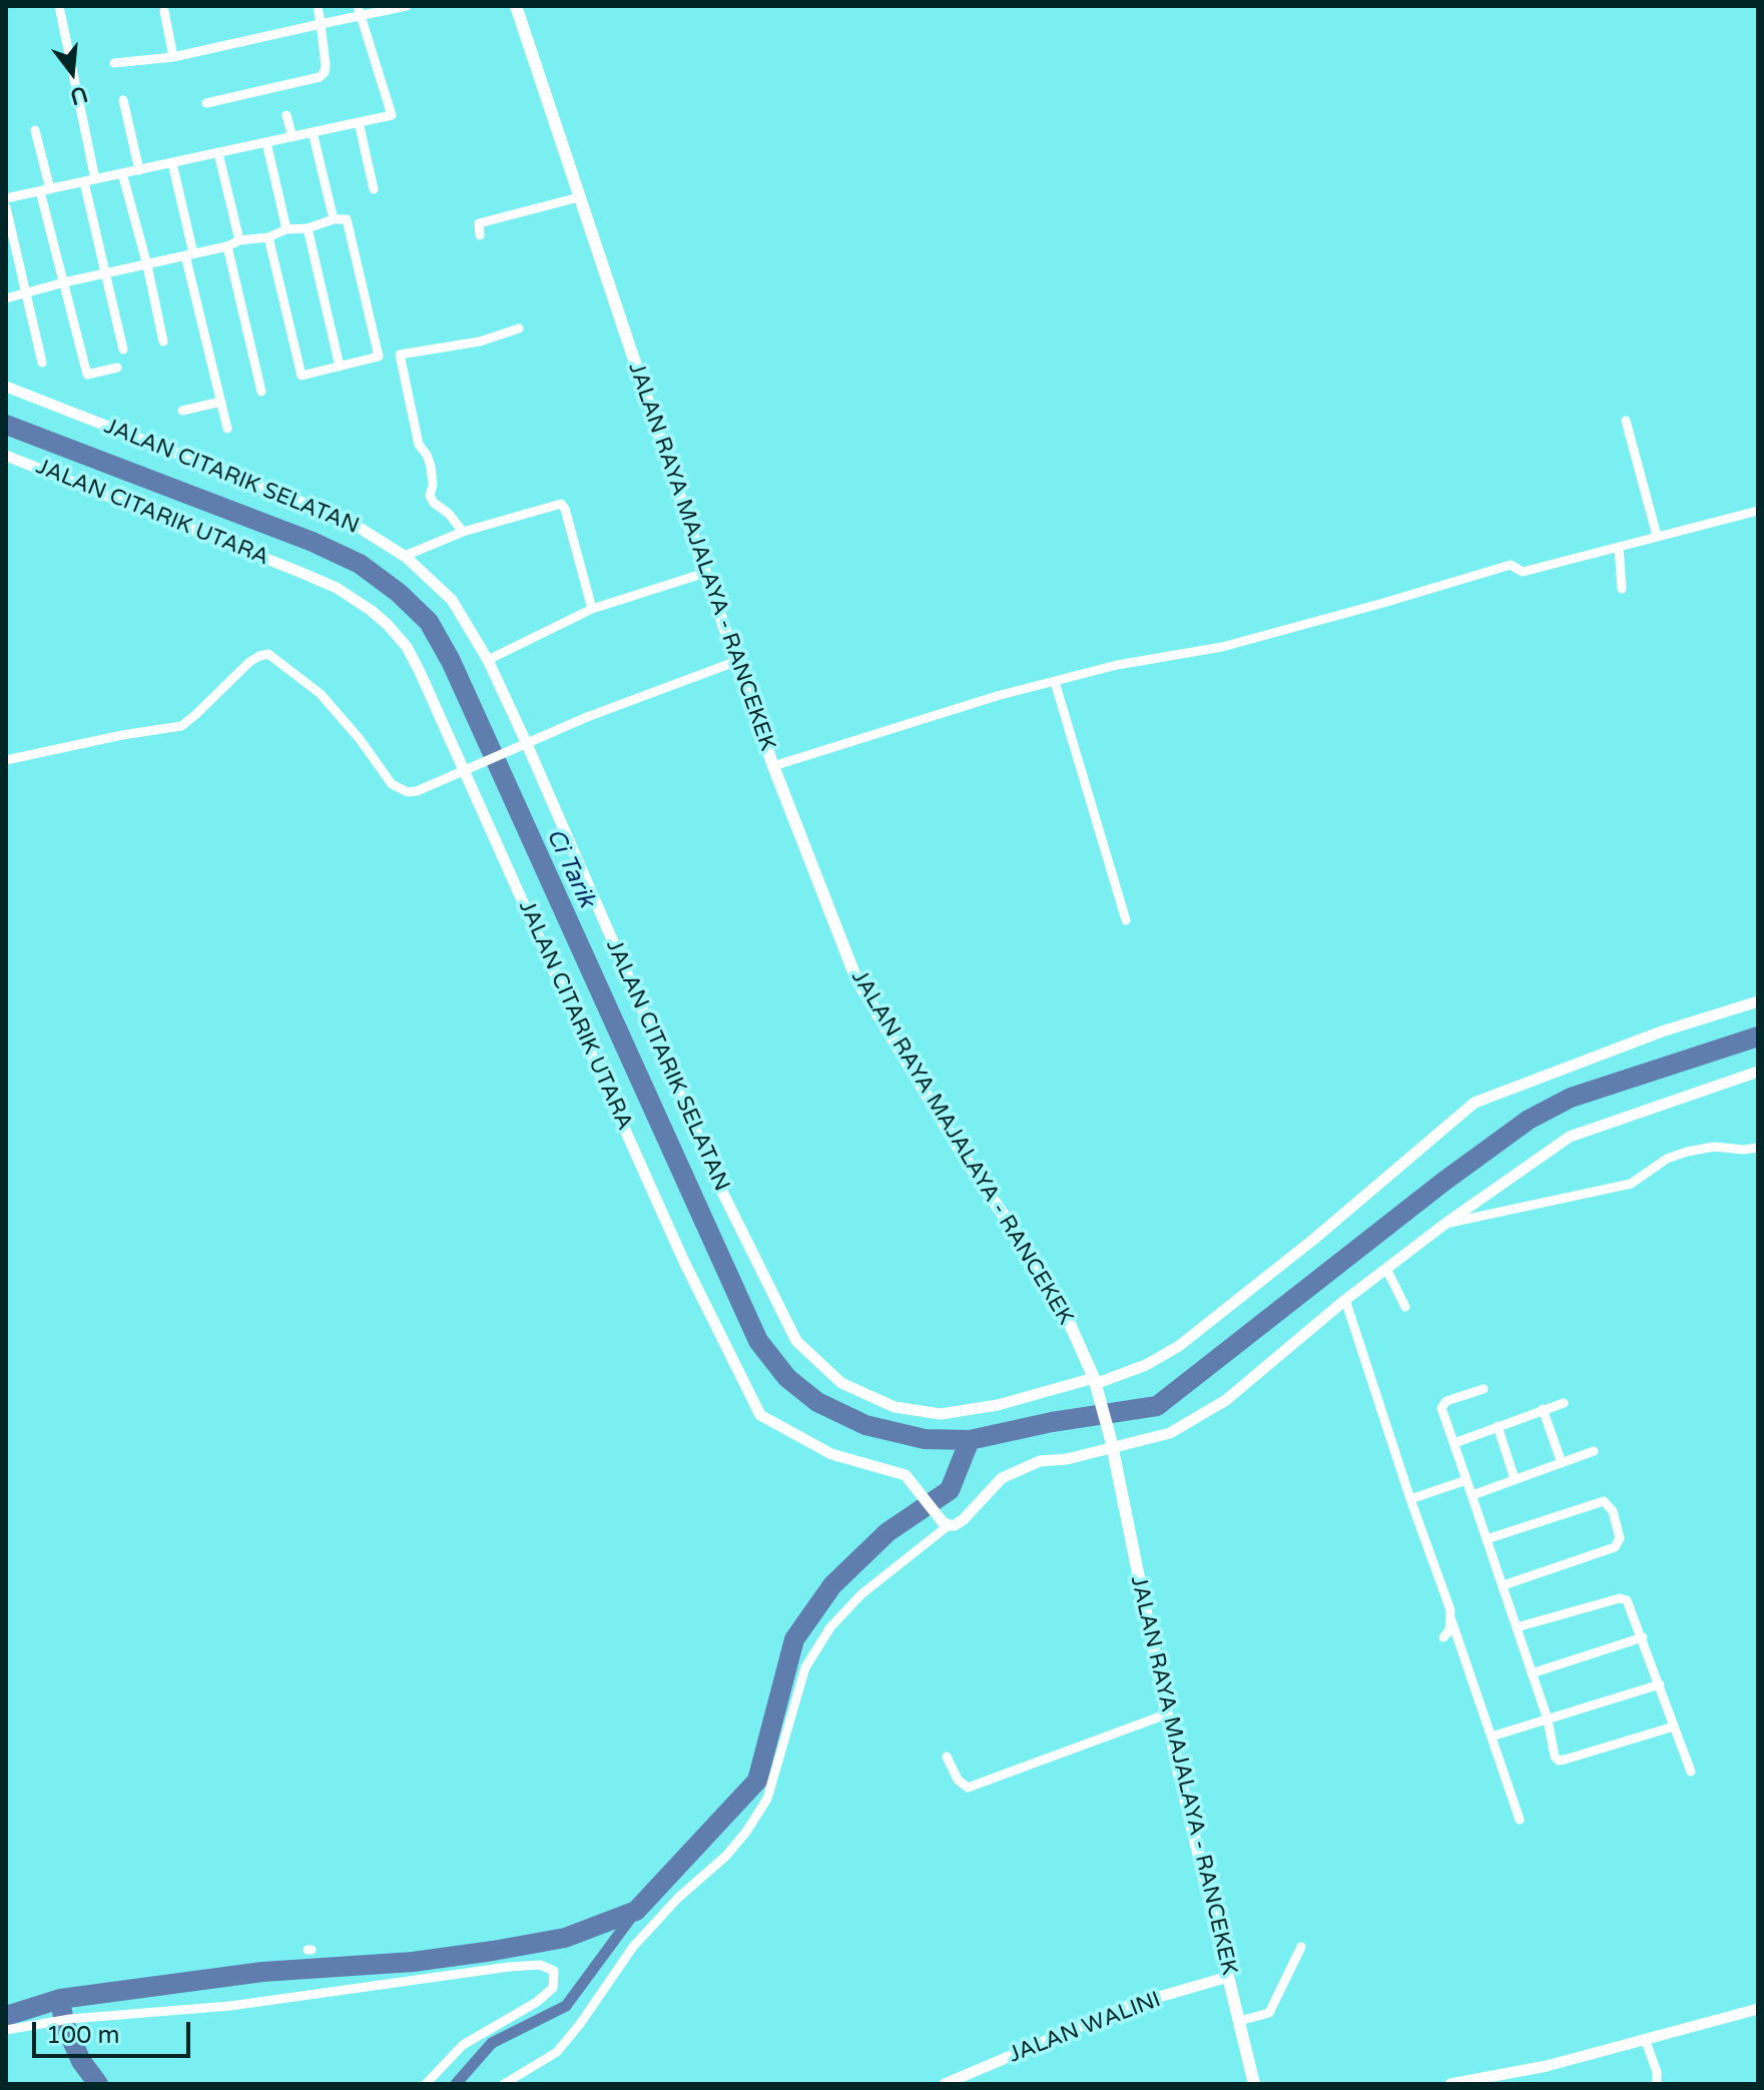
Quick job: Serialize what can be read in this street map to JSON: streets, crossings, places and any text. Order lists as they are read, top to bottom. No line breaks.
{"streets":{"main road":["JALAN RAYA MAJALAYA - RANCEKEK"],"street":["JALAN CITARIK SELATAN","JALAN CITARIK UTARA","JALAN WALINI"]},"crossings":[["JALAN CITARIK SELATAN","JALAN RAYA MAJALAYA - RANCEKEK"],["JALAN RAYA MAJALAYA - RANCEKEK","JALAN WALINI"]],"water":["Ci Tarik"],"scale_bar":"100 m","north":"bottom"}
